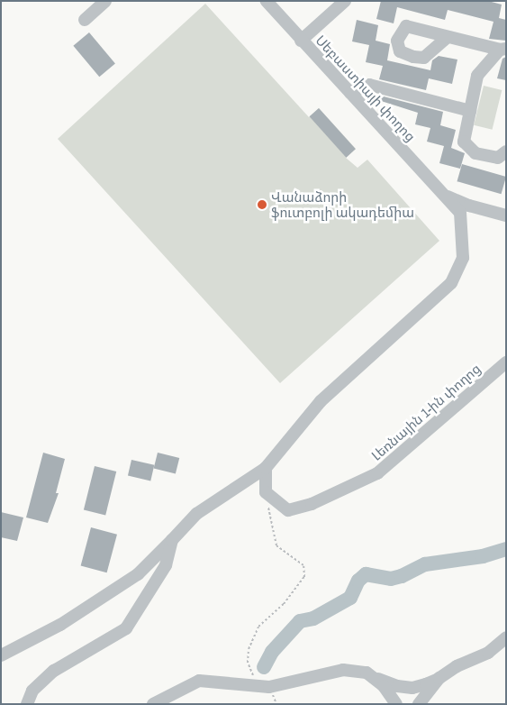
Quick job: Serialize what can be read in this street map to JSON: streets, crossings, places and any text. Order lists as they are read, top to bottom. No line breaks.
{"streets":{"street":["Սեբաստիայի փողոց","Լեռնային 1-ին փողոց"]},"places":["Վանաձորի ֆուտբոլի ակադեմիա"]}
